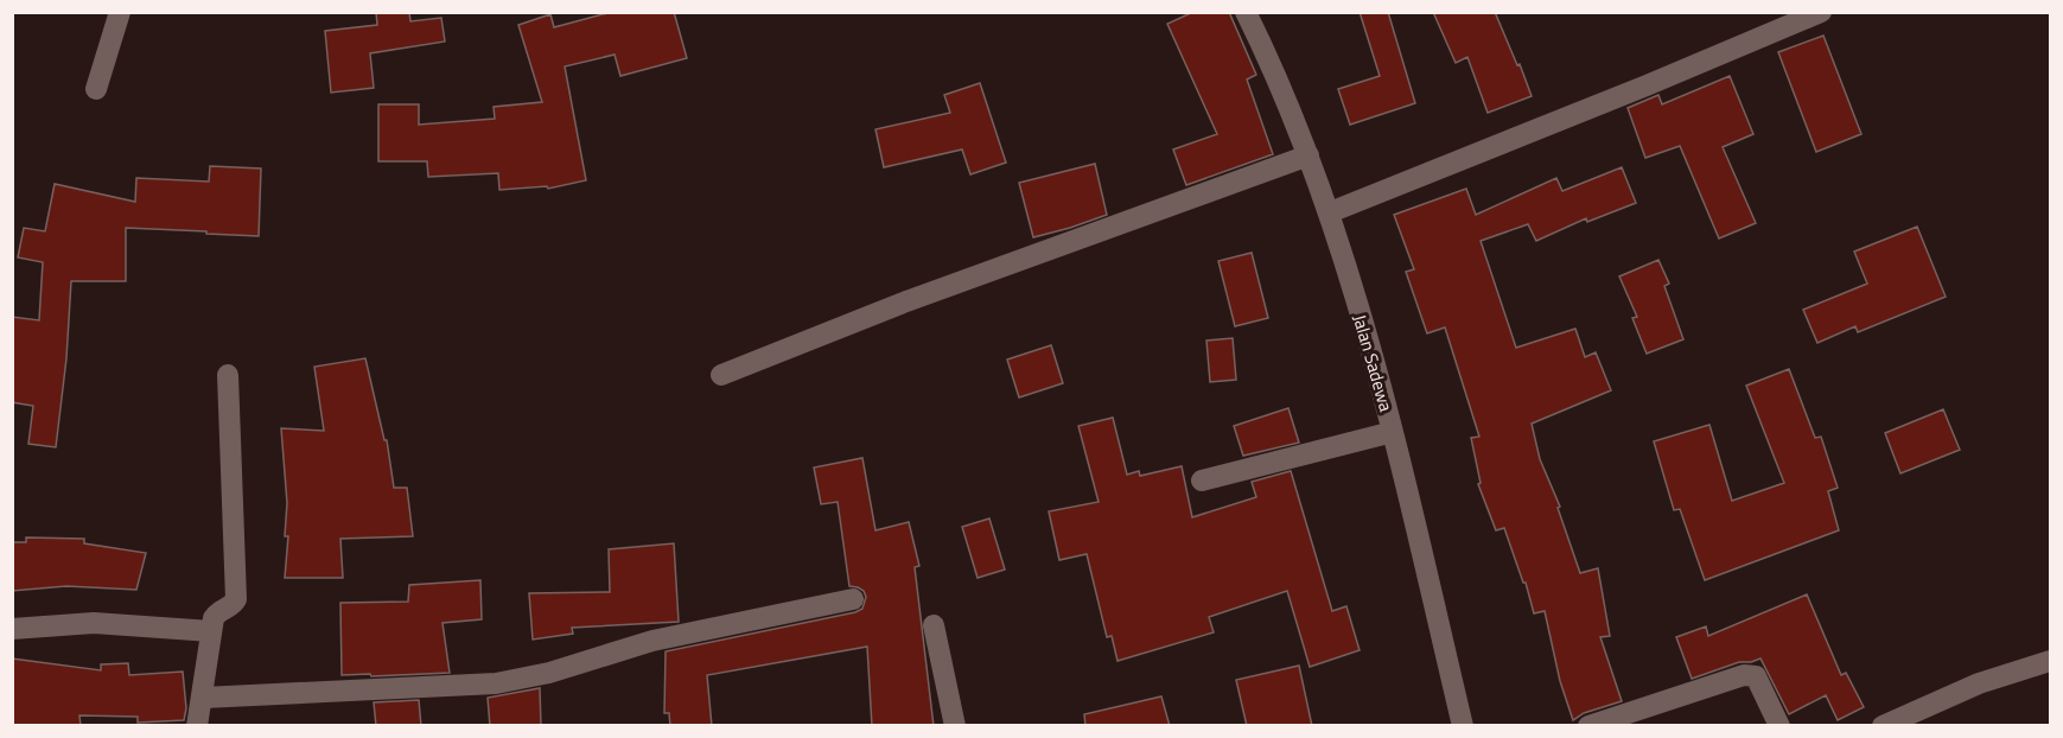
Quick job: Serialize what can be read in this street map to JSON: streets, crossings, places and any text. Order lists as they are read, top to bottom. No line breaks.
{"streets":{"street":["Jalan Sadewa"]}}
